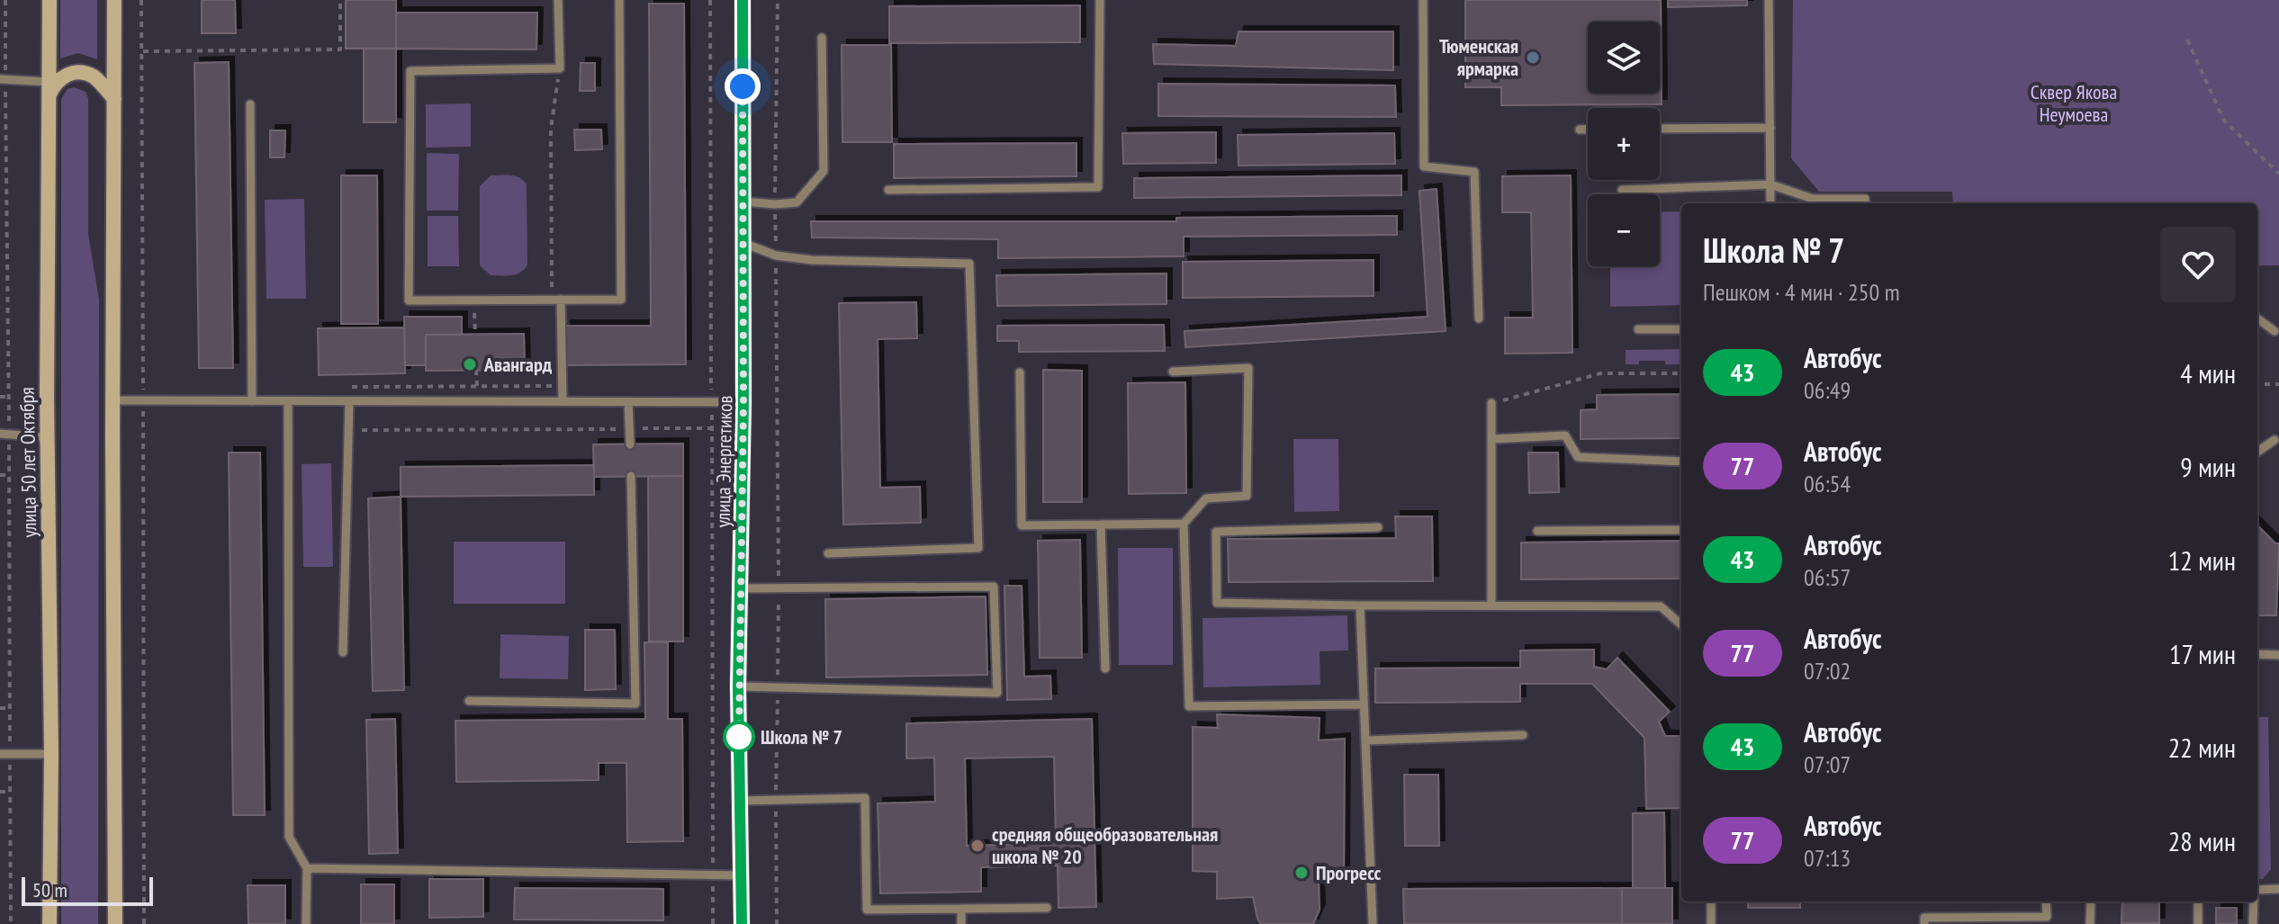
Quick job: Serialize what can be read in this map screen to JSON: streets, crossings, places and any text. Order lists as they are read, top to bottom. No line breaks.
{"streets":{"main road":["улица Энергетиков","улица 50 лет Октября"]},"parks":["Сквер Якова Неумоева"],"places":["Тюменская ярмарка","Авангард","Школа № 7","средняя общеобразовательная школа № 20","Прогресс"],"lines":["bus line 43"],"scale_bar":"50 m","page":{"map_buttons":["+","−"],"heading":["Школа № 7","Пешком · 4 мин · 250 m"],"list":[{"mark":"43","name":"Автобус","note":"06:49","value":"4 мин"},{"mark":"77","name":"Автобус","note":"06:54","value":"9 мин"},{"mark":"43","name":"Автобус","note":"06:57","value":"12 мин"},{"mark":"77","name":"Автобус","note":"07:02","value":"17 мин"},{"mark":"43","name":"Автобус","note":"07:07","value":"22 мин"},{"mark":"77","name":"Автобус","note":"07:13","value":"28 мин"}],"scale":"50 m"}}
